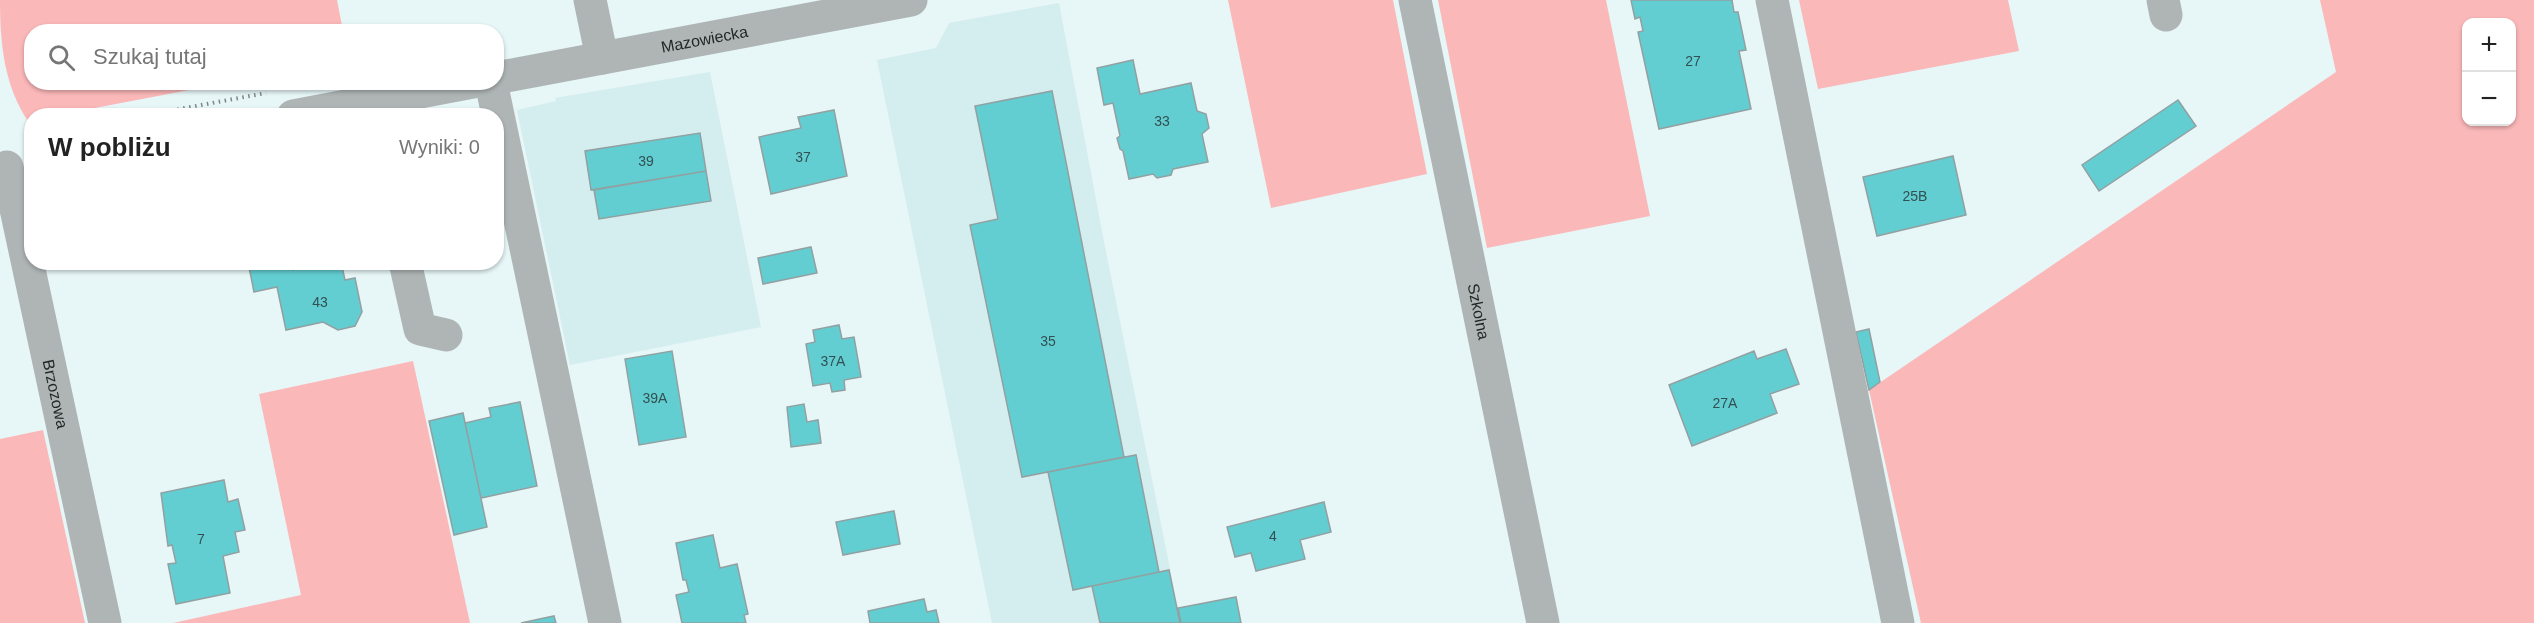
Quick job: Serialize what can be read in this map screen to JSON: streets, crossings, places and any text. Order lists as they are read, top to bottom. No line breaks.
{"streets":{"street":["Mazowiecka","Szkolna","Brzozowa"]},"house_numbers":["27","33","37","39","25B","43","35","37A","39A","27A","4","7"],"page":{"map_buttons":["+","−"],"search":"Szukaj tutaj","heading":["W pobliżu","Wyniki: 0"]}}
